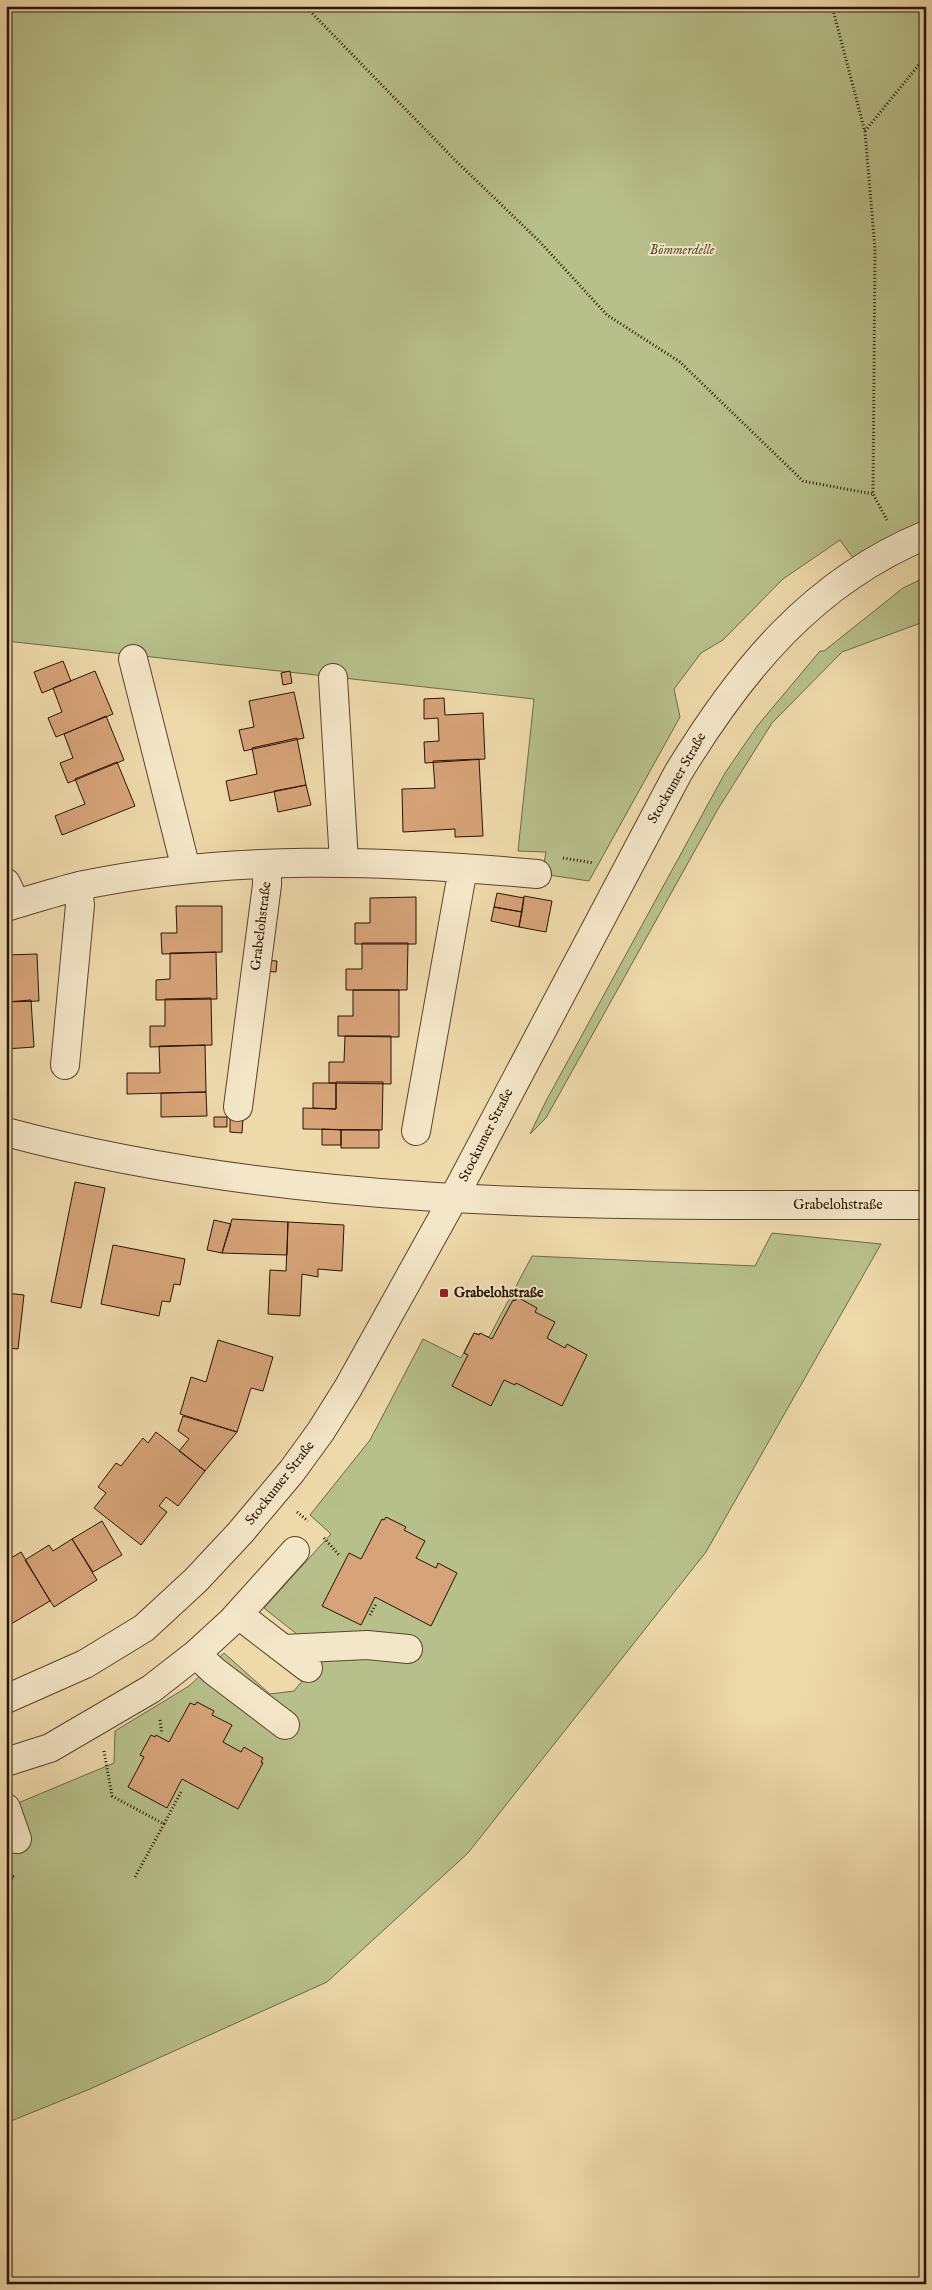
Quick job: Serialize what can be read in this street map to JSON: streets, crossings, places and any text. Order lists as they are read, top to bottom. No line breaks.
{"streets":{"street":["Stockumer Straße","Grabelohstraße"]},"crossings":[["Stockumer Straße","Grabelohstraße"]],"parks":["Bömmerdelle"],"places":{"transit":["Grabelohstraße"]}}
